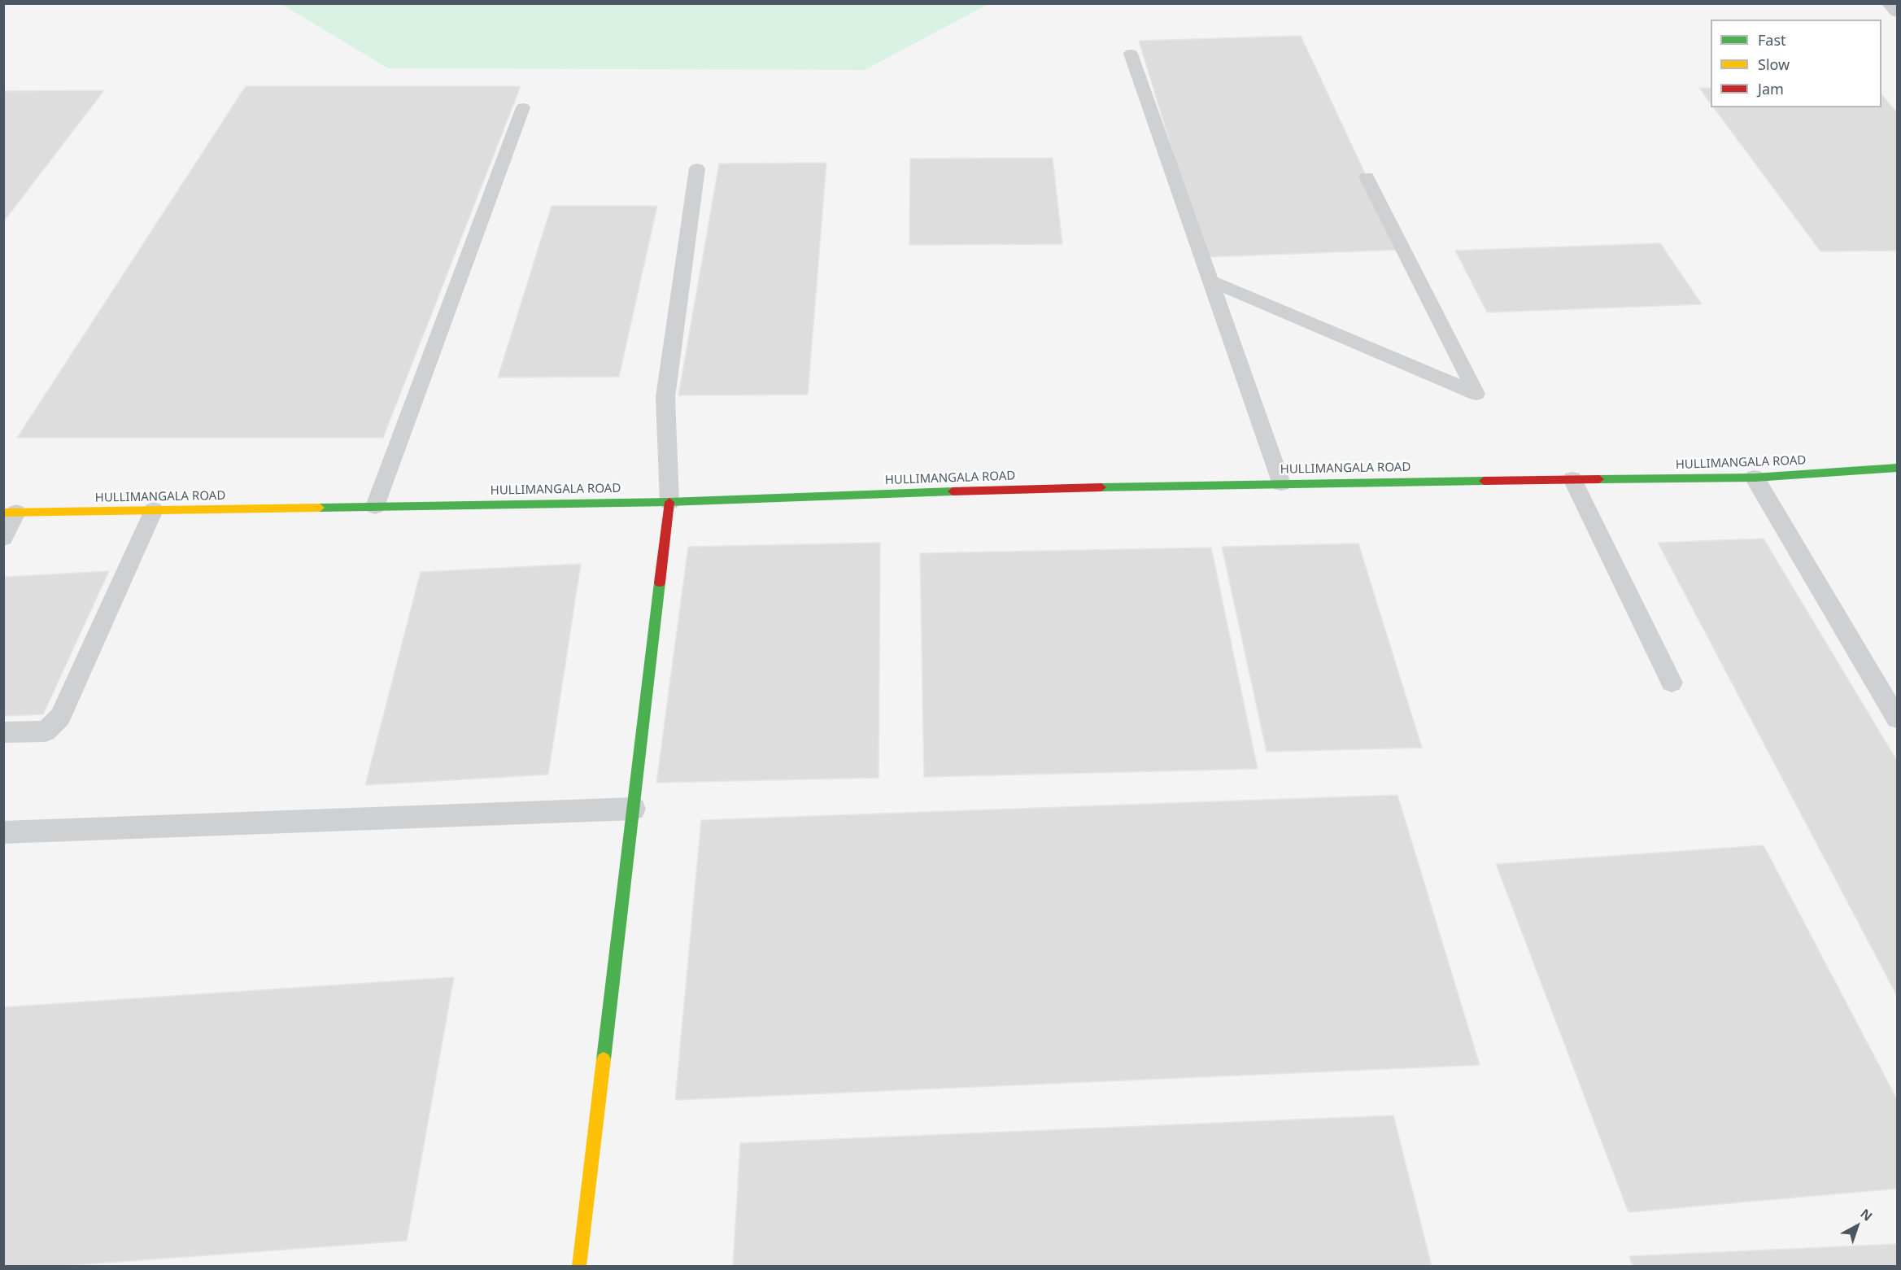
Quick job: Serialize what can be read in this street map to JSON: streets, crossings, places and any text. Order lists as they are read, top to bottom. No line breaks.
{"streets":{"street":["HULLIMANGALA ROAD"]},"legend":["Fast","Slow","Jam"],"north":"top right"}
